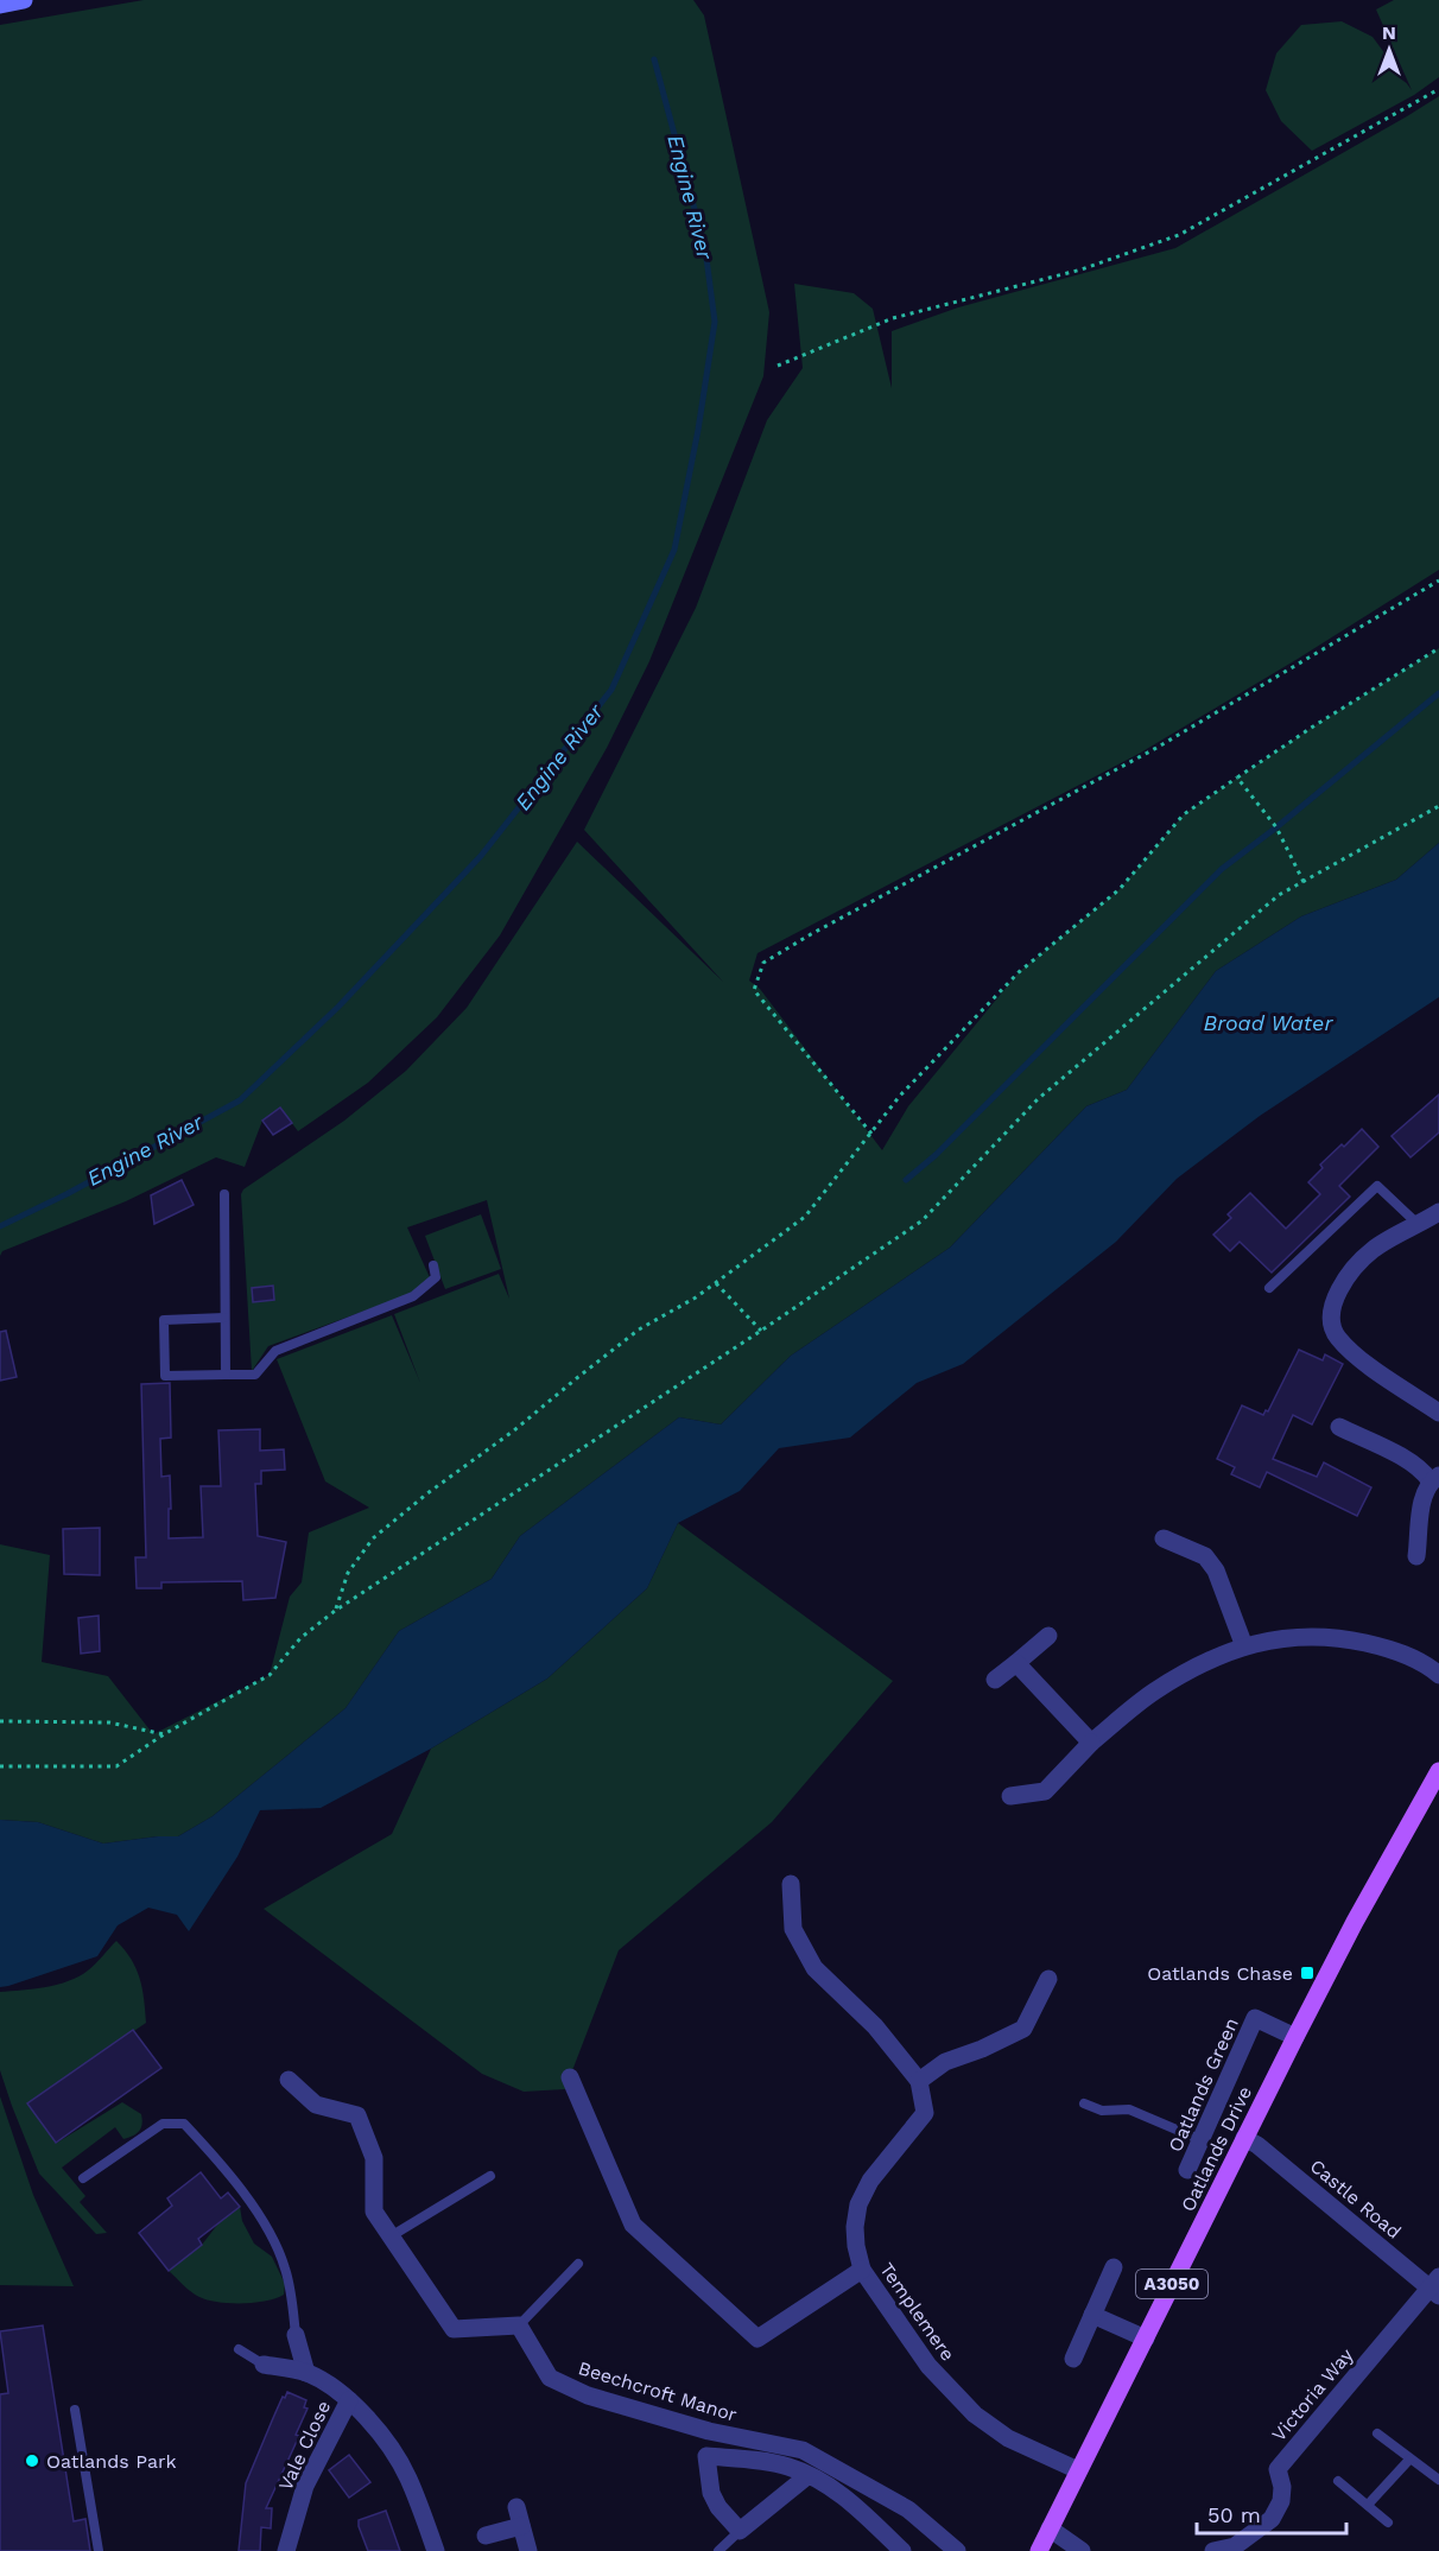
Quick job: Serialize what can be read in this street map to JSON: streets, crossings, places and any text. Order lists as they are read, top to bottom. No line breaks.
{"streets":{"main road":["Oatlands Drive","A3050"],"street":["Oatlands Green","Castle Road","Templemere","Beechcroft Manor","Victoria Way","Vale Close"]},"crossings":[["Oatlands Green","Oatlands Drive"],["Oatlands Drive","Castle Road"],["Oatlands Drive","Templemere"],["Castle Road","Victoria Way"]],"water":["Engine River","Broad Water"],"places":{"transit":["Oatlands Chase"],"other":["Oatlands Park"]},"scale_bar":"50 m","north":"top"}
